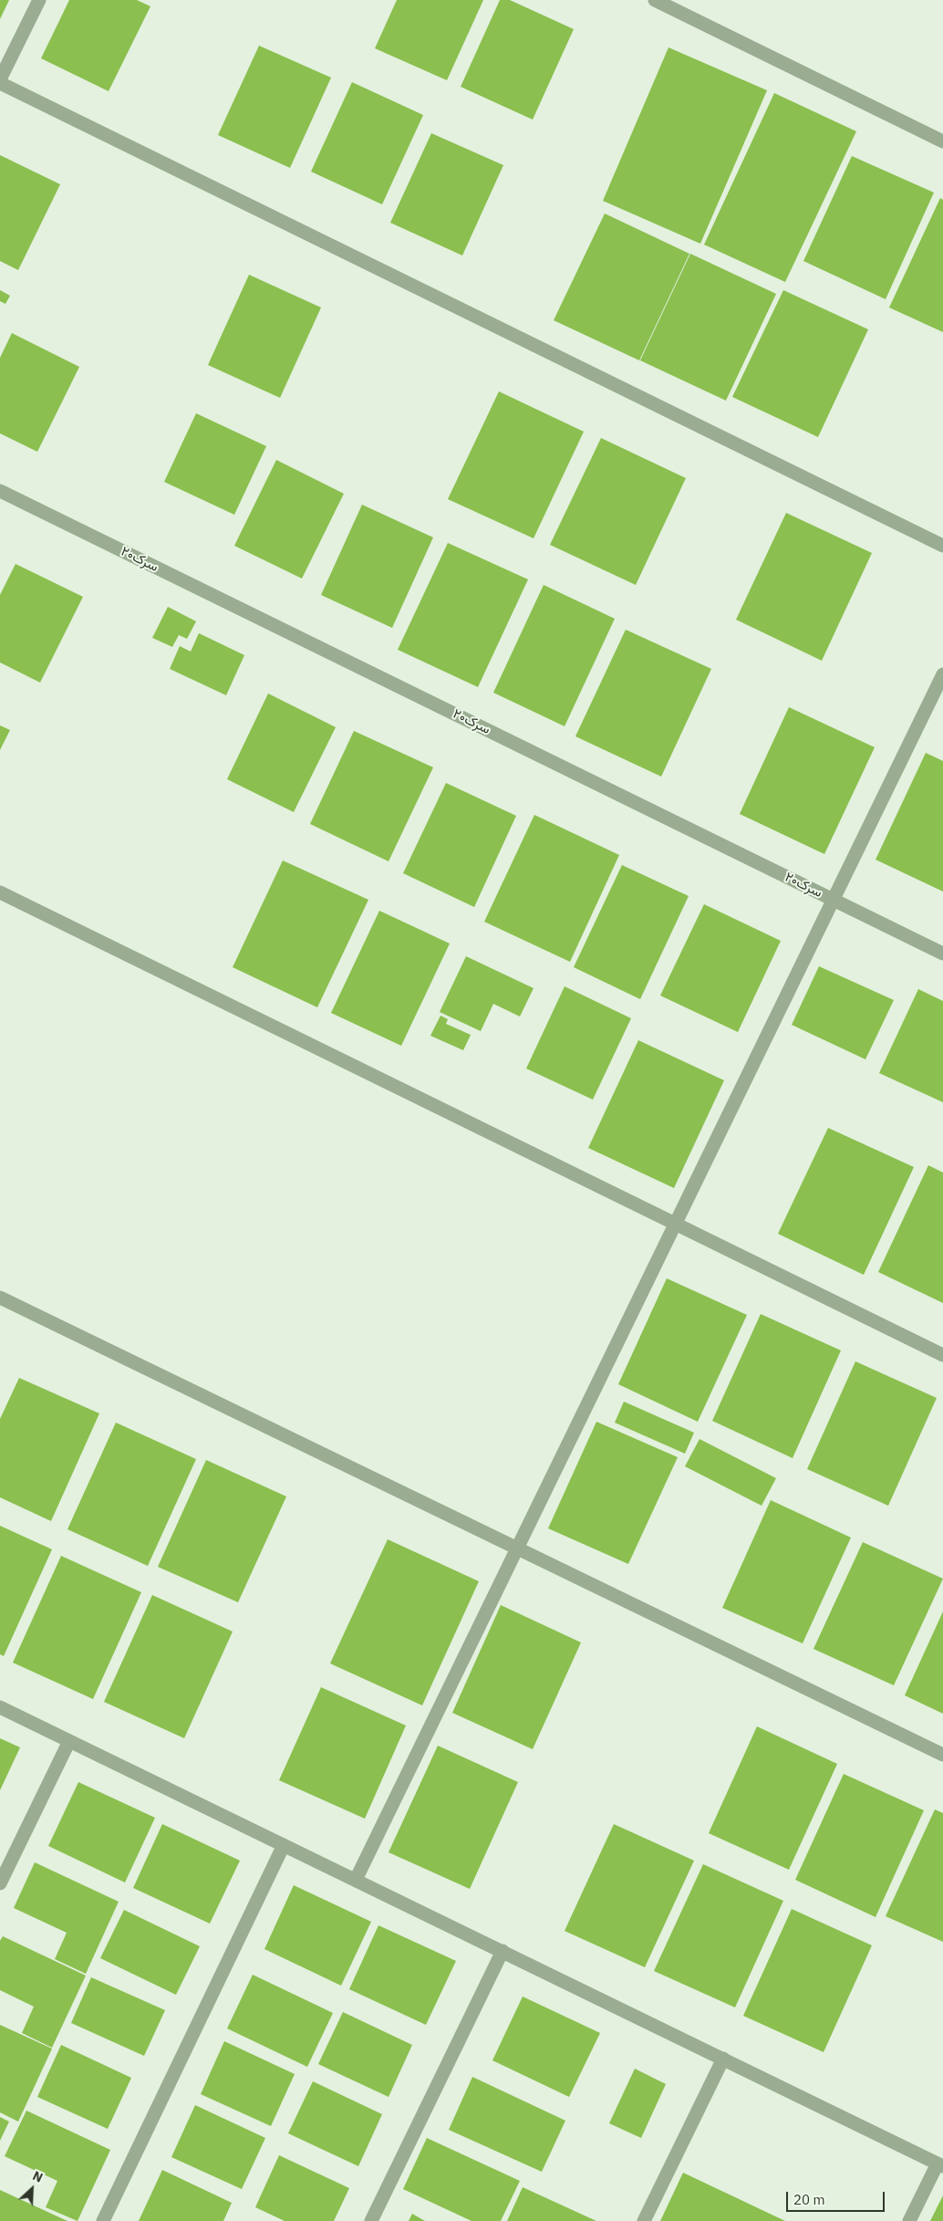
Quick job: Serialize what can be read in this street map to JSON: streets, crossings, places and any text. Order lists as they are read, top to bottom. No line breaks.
{"streets":{"street":["سرک۲۰"]},"scale_bar":"20 m","north":"top right"}
